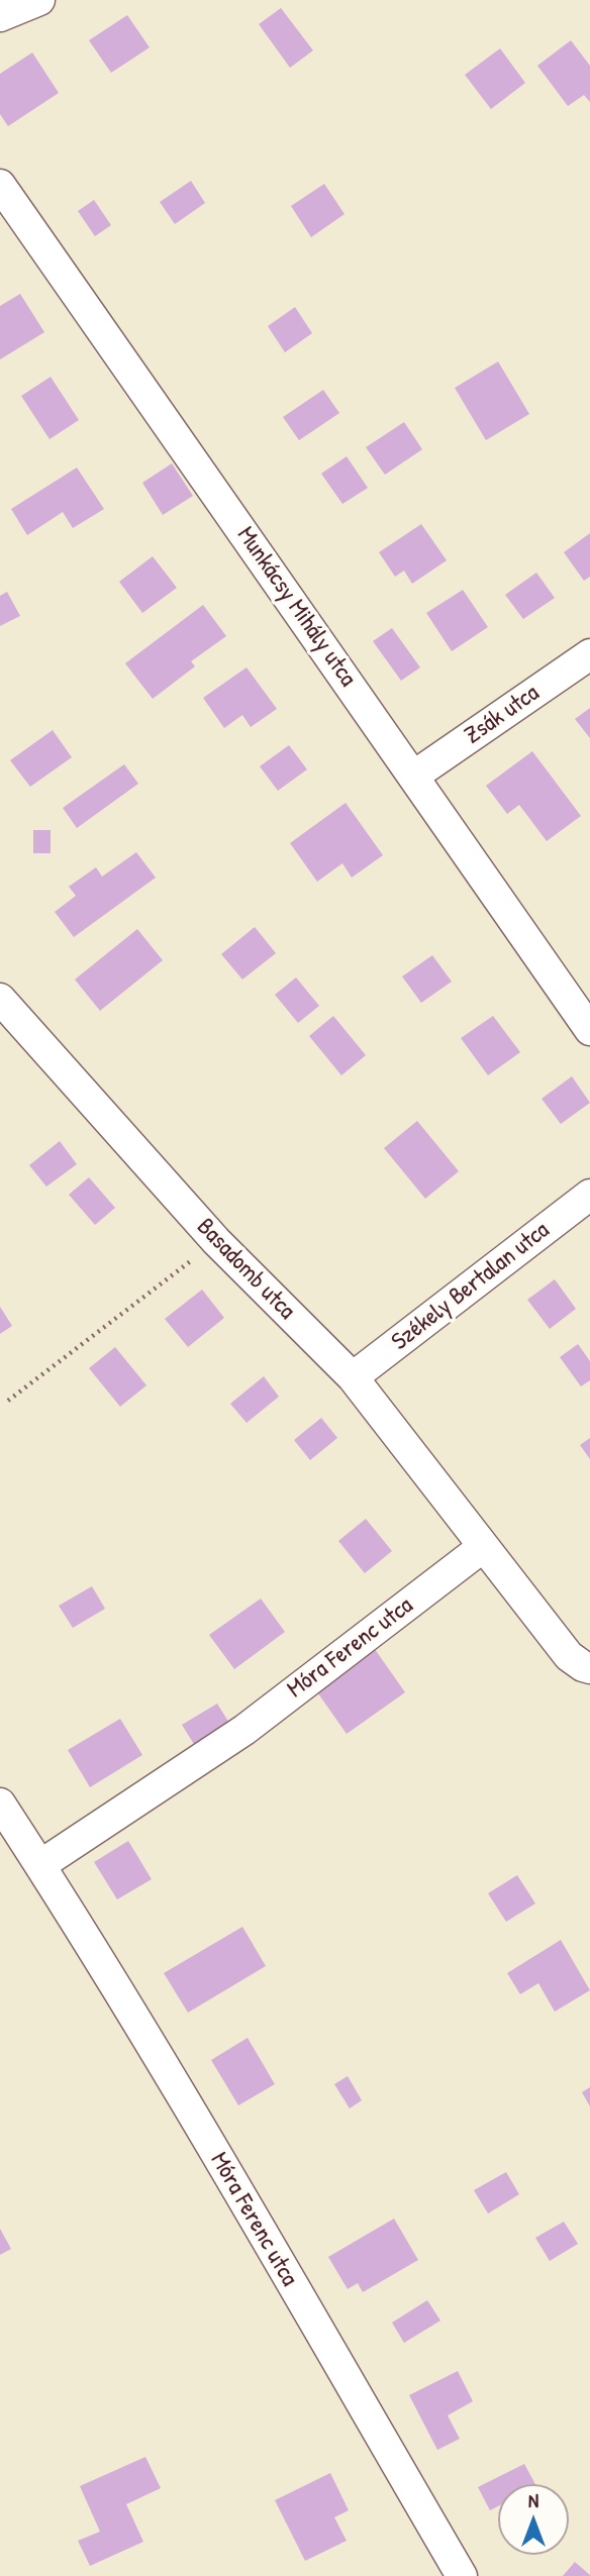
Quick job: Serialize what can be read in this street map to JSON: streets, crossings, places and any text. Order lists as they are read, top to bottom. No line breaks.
{"streets":{"street":["Munkácsy Mihály utca","Zsák utca","Basadomb utca","Székely Bertalan utca","Móra Ferenc utca"]},"crossings":[["Munkácsy Mihály utca","Zsák utca"],["Basadomb utca","Székely Bertalan utca"],["Basadomb utca","Móra Ferenc utca"]],"north":"top"}
